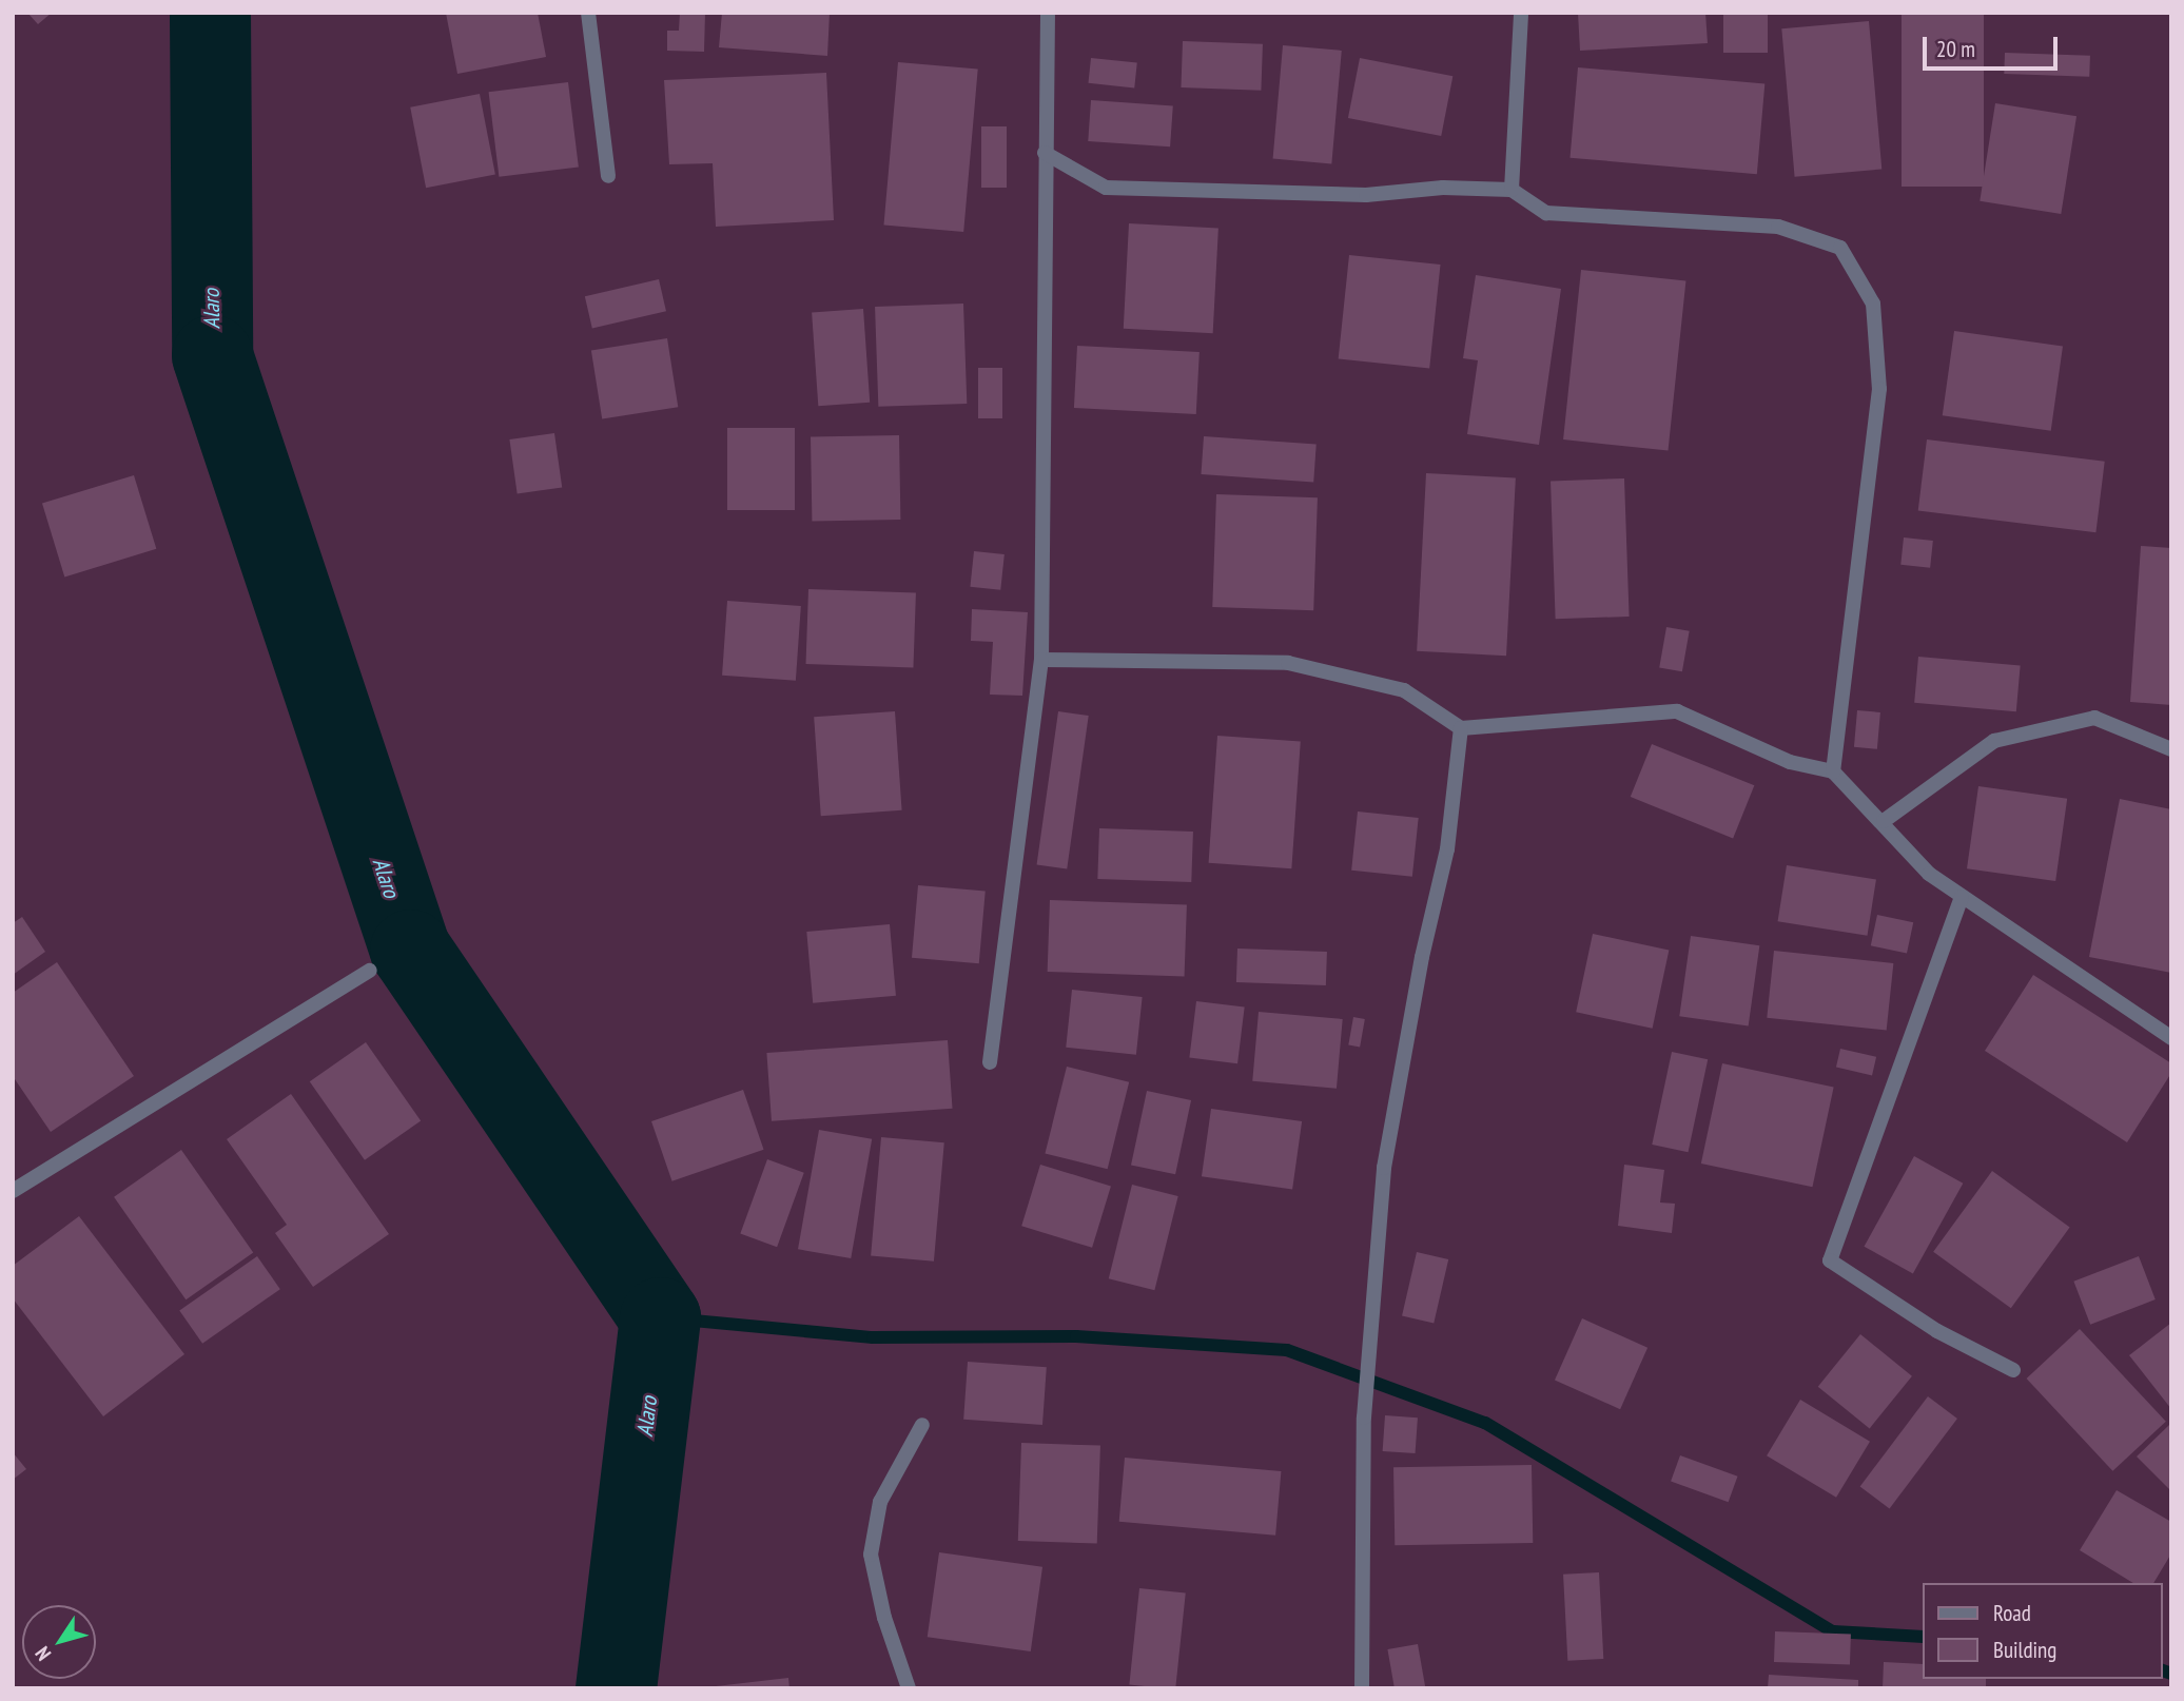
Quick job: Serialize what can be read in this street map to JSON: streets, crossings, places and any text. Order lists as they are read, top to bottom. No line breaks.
{"water":["Alaro"],"legend":["Road","Building"],"scale_bar":"20 m","north":"bottom left"}
